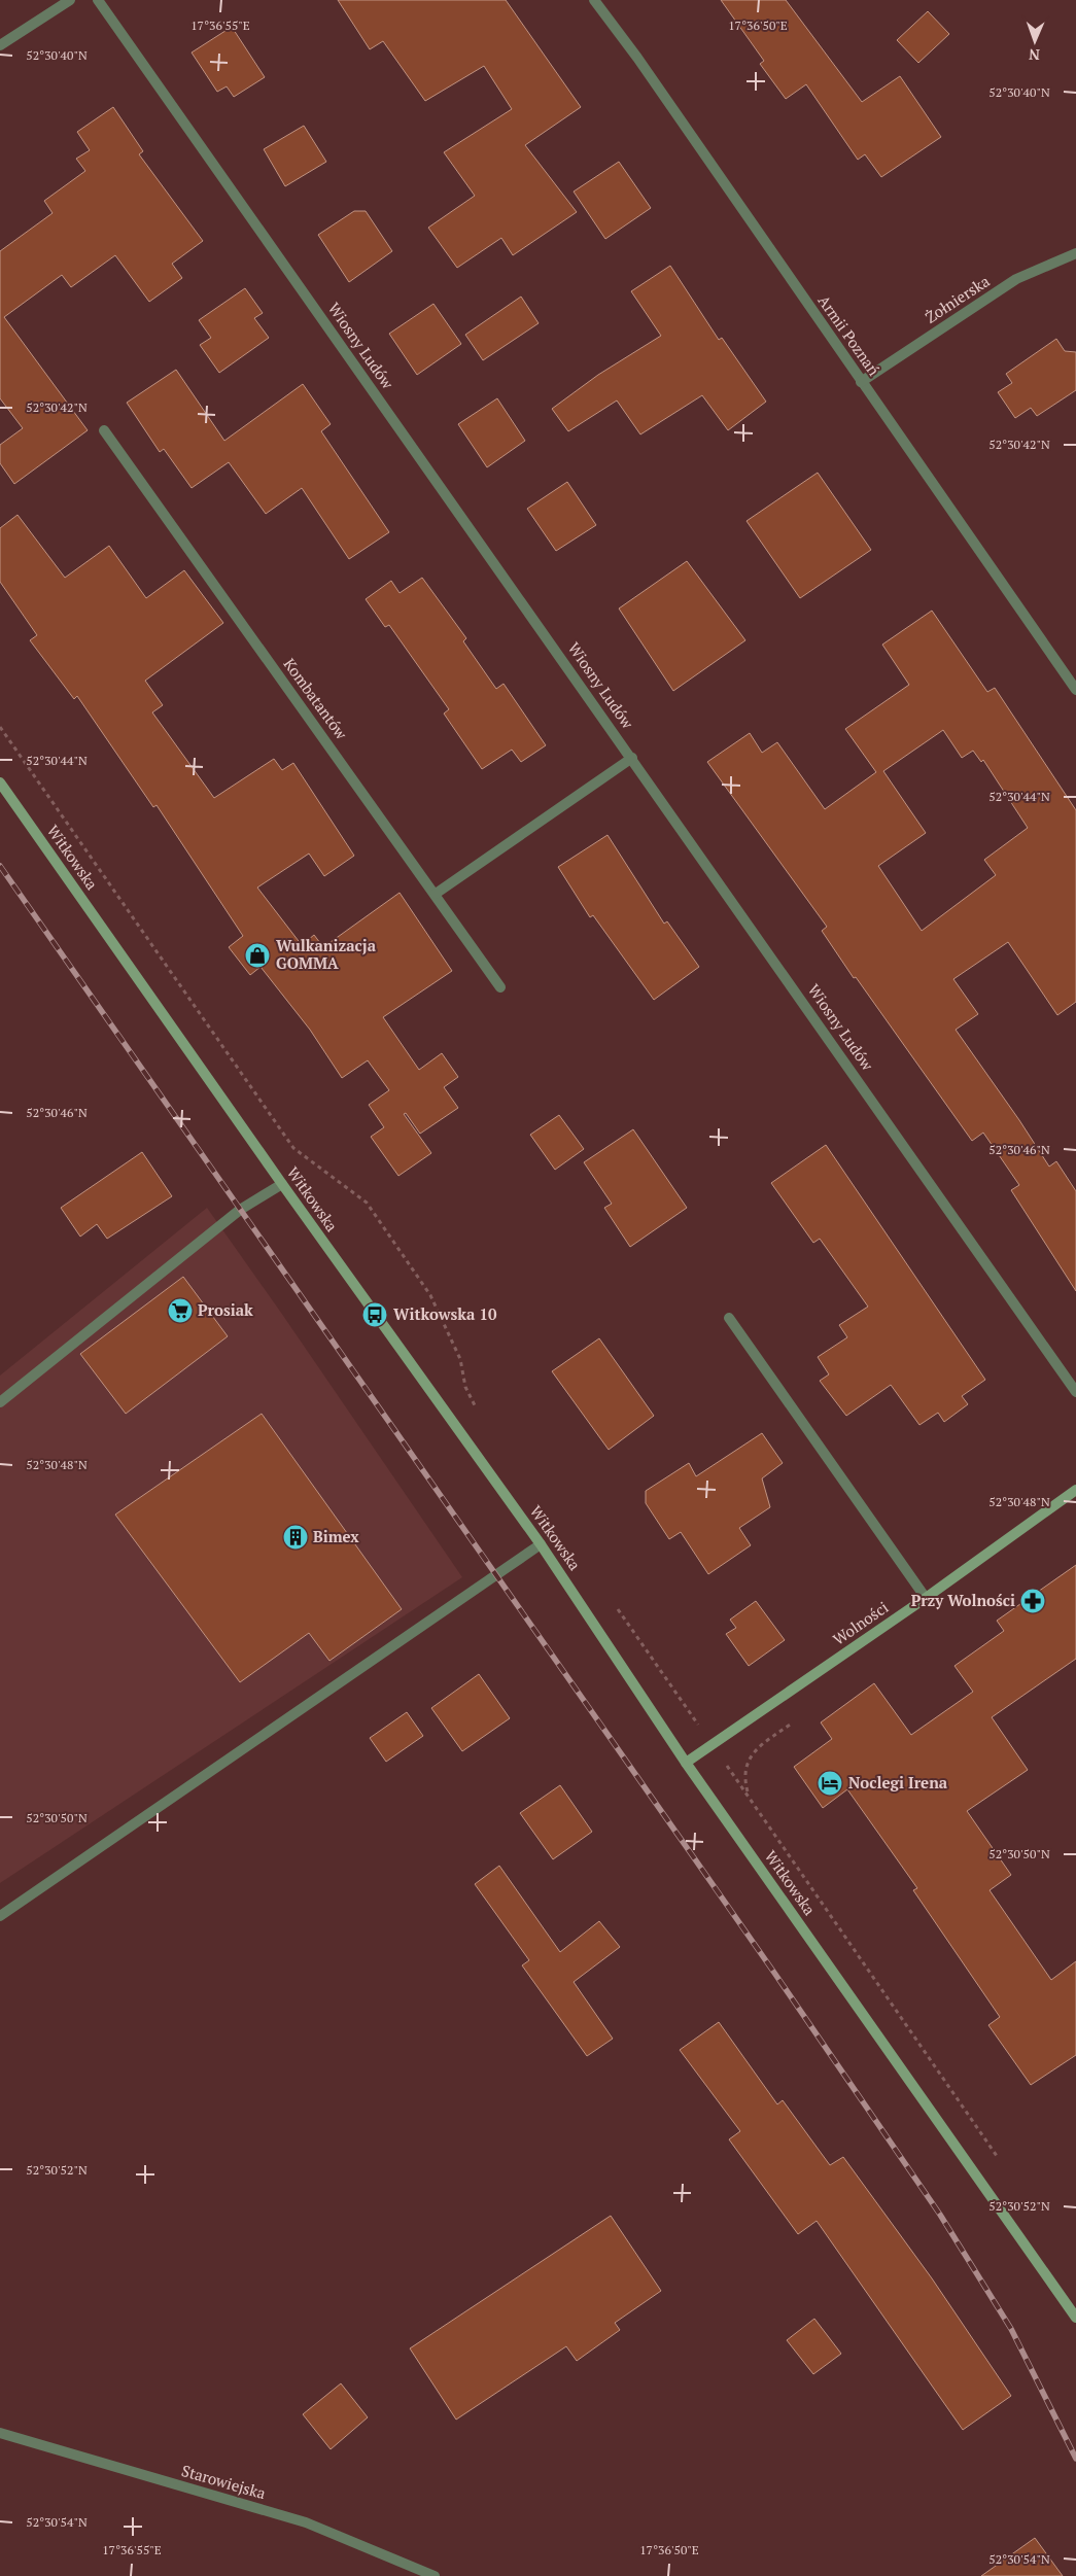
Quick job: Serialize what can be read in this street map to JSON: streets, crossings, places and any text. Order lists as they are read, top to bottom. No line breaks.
{"streets":{"street":["Żołnierska","Armii Poznań","Wiosny Ludów","Kombatantów","Witkowska","Wolności","Starowiejska"]},"crossings":[["Żołnierska","Armii Poznań"],["Witkowska","Wolności"]],"places":{"shop":["Wulkanizacja GOMMA"],"supermarket":["Prosiak"],"bus stop":["Witkowska 10"],"building":["Bimex"],"pharmacy":["Przy Wolności"],"hotel":["Noclegi Irena"]},"north":"bottom","coordinates":["17°36'55\"E","17°36'50\"E","52°30'40\"N","52°30'42\"N","52°30'44\"N","52°30'46\"N","52°30'48\"N","52°30'50\"N","52°30'52\"N","52°30'54\"N"]}
